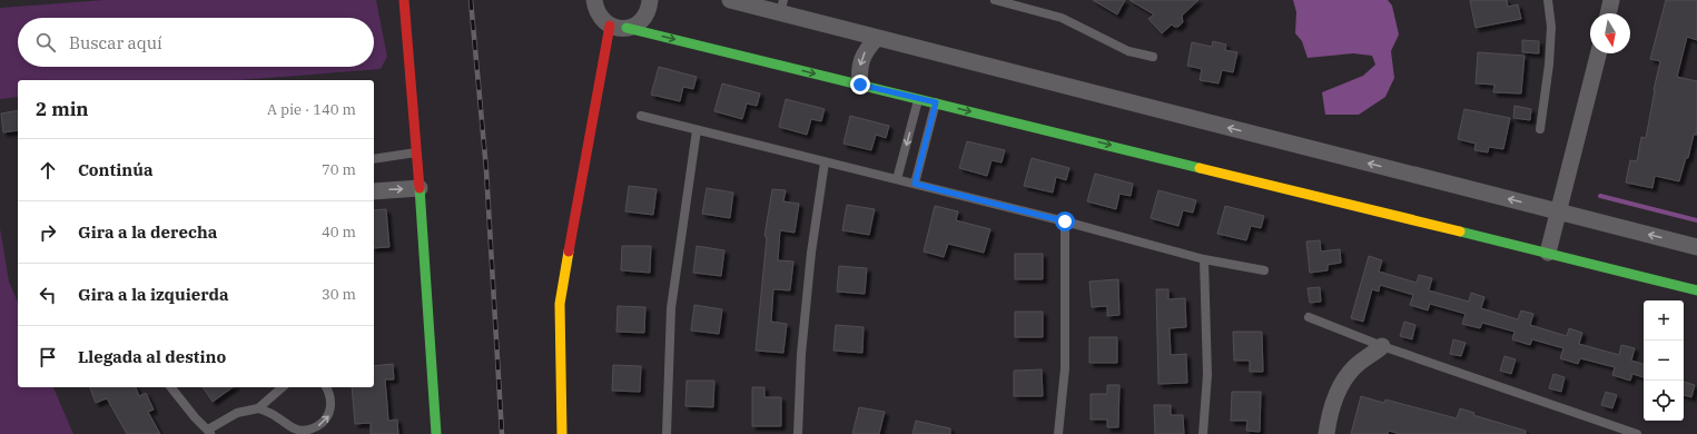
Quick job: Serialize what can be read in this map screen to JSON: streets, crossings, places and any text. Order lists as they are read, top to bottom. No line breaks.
{"north":"bottom","page":{"search":"Buscar aquí","heading":["2 min","A pie · 140 m"],"list":[["Continúa","70 m"],["Gira a la derecha","40 m"],["Gira a la izquierda","30 m"],"Llegada al destino"],"map_buttons":["+","−"]}}
